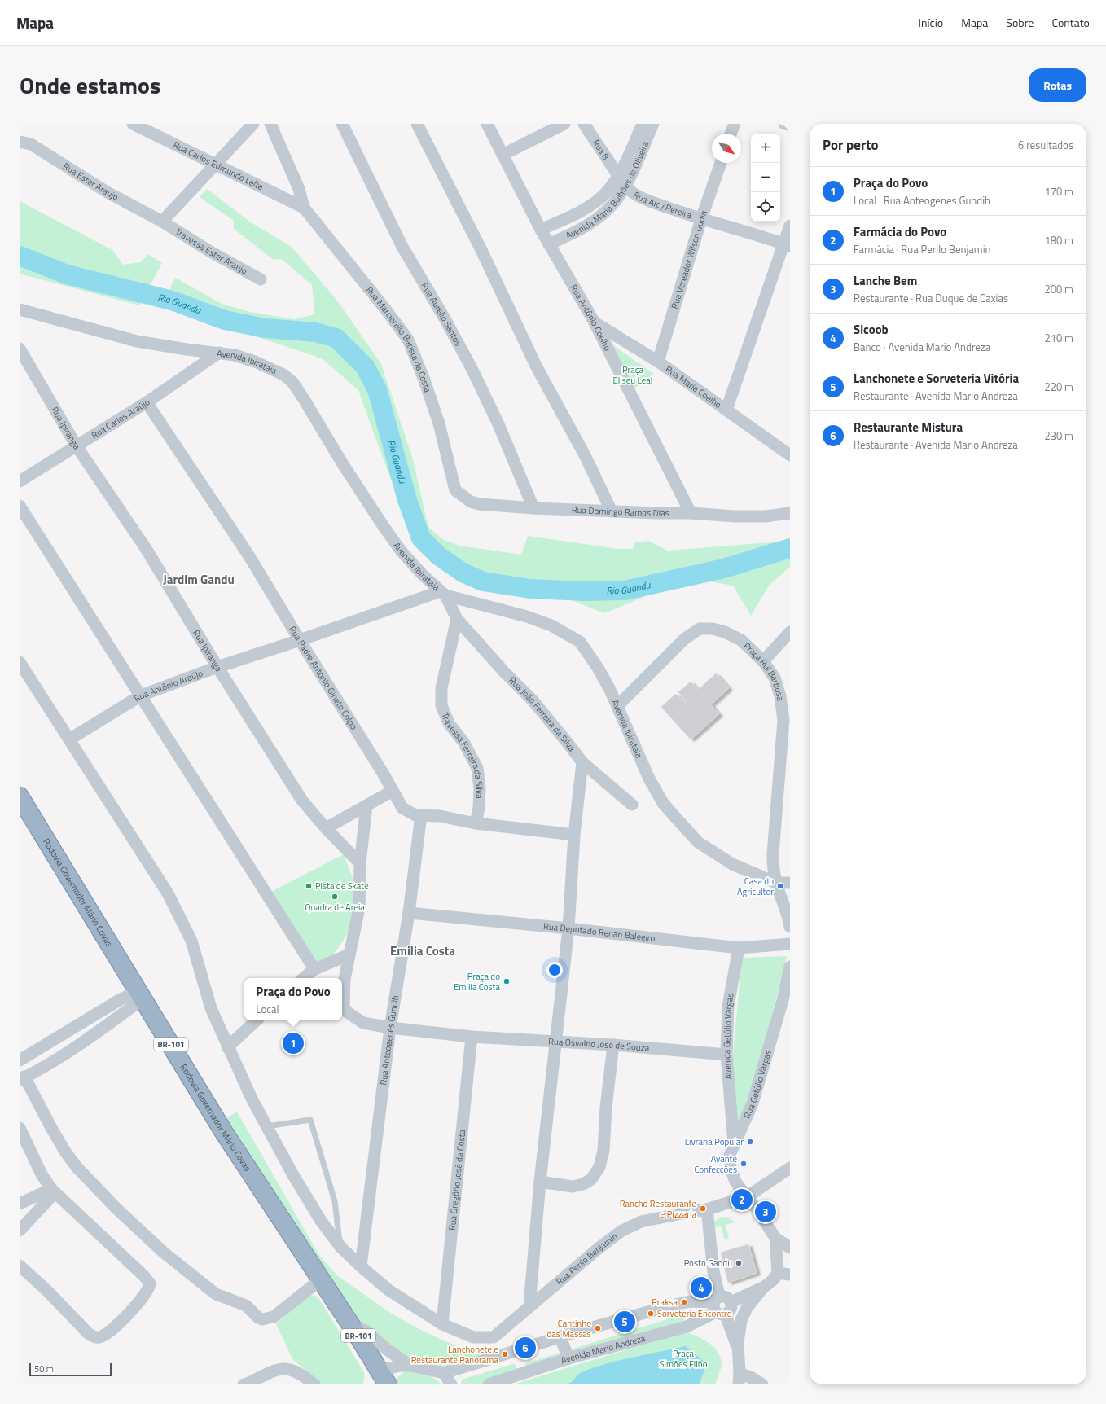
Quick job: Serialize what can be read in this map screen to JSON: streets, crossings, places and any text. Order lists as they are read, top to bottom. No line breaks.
{"streets":{"highway":["Rodovia Governador Mário Covas","BR-101"],"street":["Rua 8","Rua Carlos Edmundo Leite","Rua Ester Araujo","Avenida Maria Bulhões de Oliveira","Rua Alcy Pereira","Travessa Ester Araujo","Rua Vereador Wilson Gudin","Rua Aurelio Santos","Rua Antônio Coelho","Rua Marcionilio Batista da Costa","Avenida Ibirataia","Rua Maria Coelho","Rua Carlos Araújo","Rua Ipiranga","Rua Domingo Ramos Dias","Praça Rui Barbosa","Rua Padre Antonio Gineto Colpo","Rua Antônio Araújo","Rua João Ferreira da Silva","Travessa Ferreira da Silva","Rua Deputado Renan Baleeiro","Avenida Getúlio Vargas","Rua Anteogenes Gundih","Rua Osvaldo José de Souza","Rua Getúlio Vargas","Rua Gregório José da Costa","Rua Perilo Benjamin","Avenida Mario Andreza"]},"crossings":[["Rua 8","Avenida Maria Bulhões de Oliveira"],["Rua 8","Rua Alcy Pereira"],["Rua Carlos Edmundo Leite","Rua Marcionilio Batista da Costa"],["Rua Ester Araujo","Travessa Ester Araujo"],["Avenida Maria Bulhões de Oliveira","Rua Alcy Pereira"],["Avenida Maria Bulhões de Oliveira","Rua Antônio Coelho"],["Rua Alcy Pereira","Rua Vereador Wilson Gudin"],["Rua Vereador Wilson Gudin","Rua Maria Coelho"],["Rua Aurelio Santos","Rua Domingo Ramos Dias"],["Rua Antônio Coelho","Rua Maria Coelho"],["Rua Antônio Coelho","Rua Domingo Ramos Dias"],["Rua Marcionilio Batista da Costa","Rua Domingo Ramos Dias"],["Avenida Ibirataia","Rua Carlos Araújo"],["Avenida Ibirataia","Praça Rui Barbosa"],["Avenida Ibirataia","Rua Antônio Araújo"],["Rua Carlos Araújo","Rua Ipiranga"],["Rua Carlos Araújo","Rua Padre Antonio Gineto Colpo"],["Rua Ipiranga","Rua Antônio Araújo"],["Rua Padre Antonio Gineto Colpo","Rua Antônio Araújo"],["Rua Padre Antonio Gineto Colpo","Travessa Ferreira da Silva"],["Rua Padre Antonio Gineto Colpo","Rua Anteogenes Gundih"],["Rua João Ferreira da Silva","Travessa Ferreira da Silva"],["Rua Deputado Renan Baleeiro","Avenida Getúlio Vargas"],["Rua Deputado Renan Baleeiro","Rua Anteogenes Gundih"],["Avenida Getúlio Vargas","Rua Osvaldo José de Souza"],["Avenida Getúlio Vargas","Rua Getúlio Vargas"],["Rua Anteogenes Gundih","Rua Osvaldo José de Souza"],["Rua Osvaldo José de Souza","Rua Gregório José da Costa"],["Rua Getúlio Vargas","Rua Perilo Benjamin"]],"districts":["Jardim Gandu","Emilia Costa"],"water":["Rio Guandu"],"parks":["Praça Eliseu Leal","Praça Simões Filho"],"places":["Pista de Skate","Casa do Agricultor","Quadra de Areia","Praça do Emilia Costa","Livraria Popular","Avante Confecções","Rancho Restaurante e Pizzaria","Posto Gandu","Praksa","Sorveteria Encontro","Cantinho das Massas","Lanchonete e Restaurante Panorama"],"scale_bar":"50 m","north":"bottom right","page":{"header":"Mapa","nav":["Início","Mapa","Sobre","Contato"],"title":"Onde estamos","buttons":"Rotas","heading":["Por perto","6 resultados"],"map_buttons":["+","−"],"list":[{"mark":"1","name":"Praça do Povo","note":"Local · Rua Anteogenes Gundih","value":"170 m"},{"mark":"2","name":"Farmácia do Povo","note":"Farmácia · Rua Perilo Benjamin","value":"180 m"},{"mark":"3","name":"Lanche Bem","note":"Restaurante · Rua Duque de Caxias","value":"200 m"},{"mark":"4","name":"Sicoob","note":"Banco · Avenida Mario Andreza","value":"210 m"},{"mark":"5","name":"Lanchonete e Sorveteria Vitória","note":"Restaurante · Avenida Mario Andreza","value":"220 m"},{"mark":"6","name":"Restaurante Mistura","note":"Restaurante · Avenida Mario Andreza","value":"230 m"}],"popup":["Praça do Povo","Local"],"pins":["1","2","3","4","5","6"],"scale":"50 m"}}
